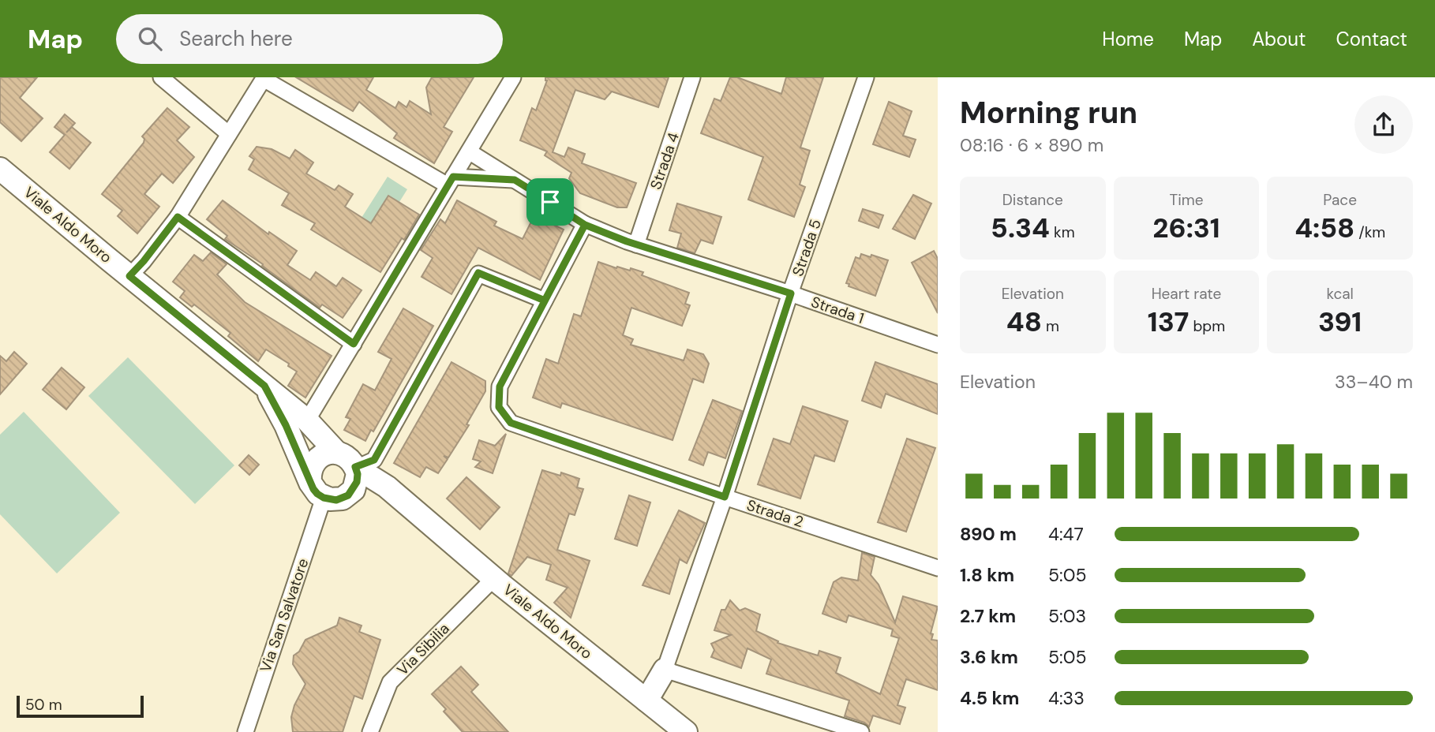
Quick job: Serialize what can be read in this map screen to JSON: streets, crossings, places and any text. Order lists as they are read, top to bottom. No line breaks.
{"streets":{"main road":["Viale Aldo Moro"],"street":["Strada 4","Strada 5","Strada 1","Strada 2","Via San Salvatore","Via Sibilia"]},"crossings":[["Strada 4","Strada 1"],["Viale Aldo Moro","Via San Salvatore"],["Viale Aldo Moro","Via Sibilia"],["Strada 5","Strada 1"],["Strada 5","Strada 2"],["Strada 1","Strada 2"]],"scale_bar":"50 m","page":{"header":"Map","search":"Search here","nav":["Home","Map","About","Contact"],"heading":["Morning run","08:16 · 6 × 890 m"],"stats":[["Distance","5.34 km"],["Time","26:31"],["Pace","4:58 /km"],["Elevation","48 m"],["Heart rate","137 bpm"],["kcal","391"]],"chart":["Elevation","33–40 m"],"list":[{"name":"890 m","note":"4:47"},{"name":"1.8 km","note":"5:05"},{"name":"2.7 km","note":"5:03"},{"name":"3.6 km","note":"5:05"},{"name":"4.5 km","note":"4:33"}],"scale":"50 m"}}
